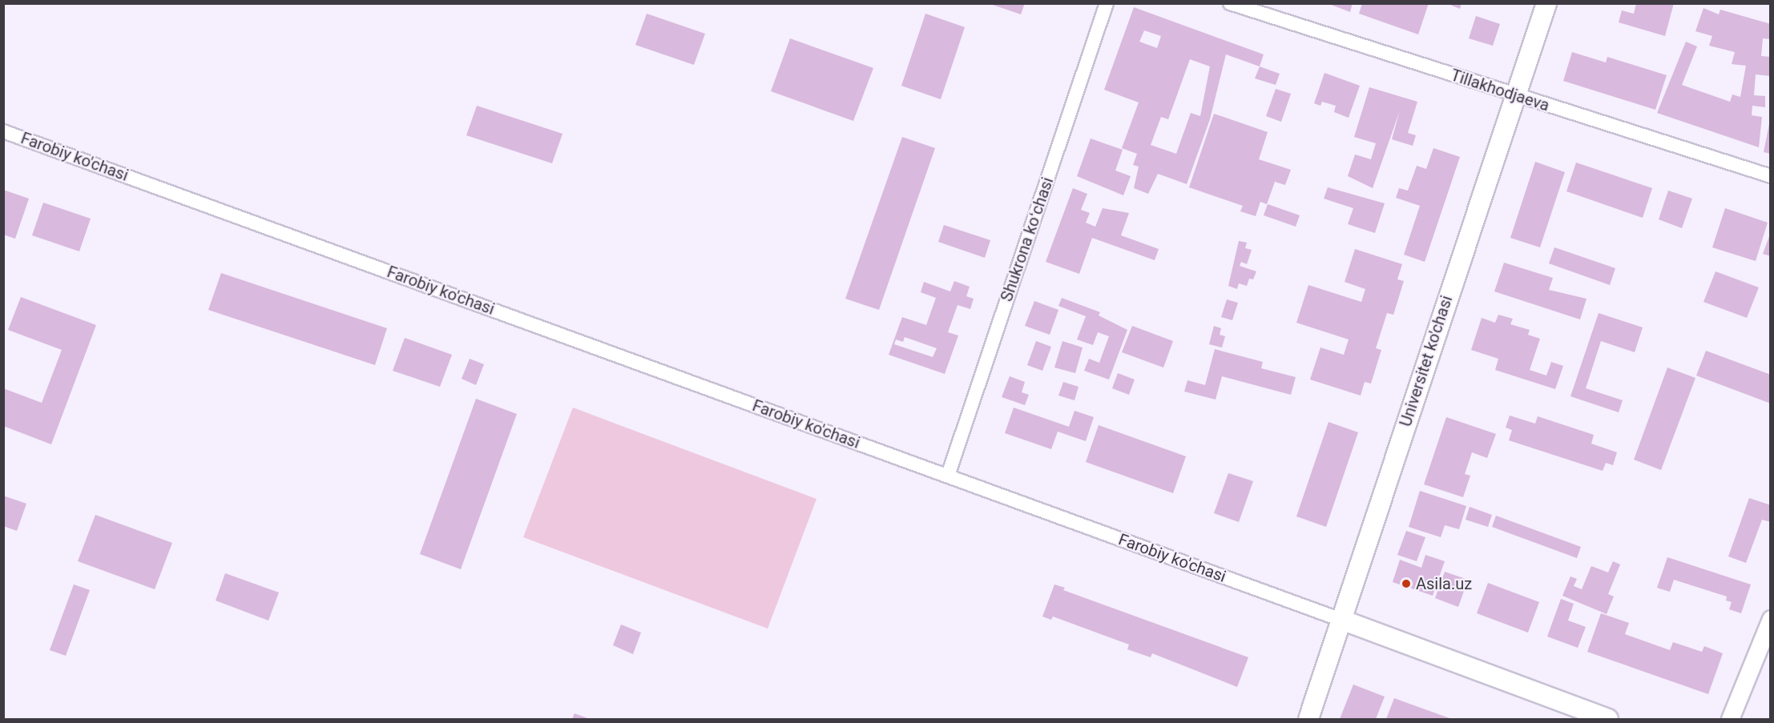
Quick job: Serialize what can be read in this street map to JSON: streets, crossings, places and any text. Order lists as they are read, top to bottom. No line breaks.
{"streets":{"main road":["Farobiy ko'chasi","Universitet ko'chasi"],"street":["Tillakhodjaeva","Shukrona koʻchasi"]},"crossings":[["Tillakhodjaeva","Universitet ko'chasi"],["Farobiy ko'chasi","Shukrona koʻchasi"],["Farobiy ko'chasi","Universitet ko'chasi"]],"places":["Asila.uz"]}
